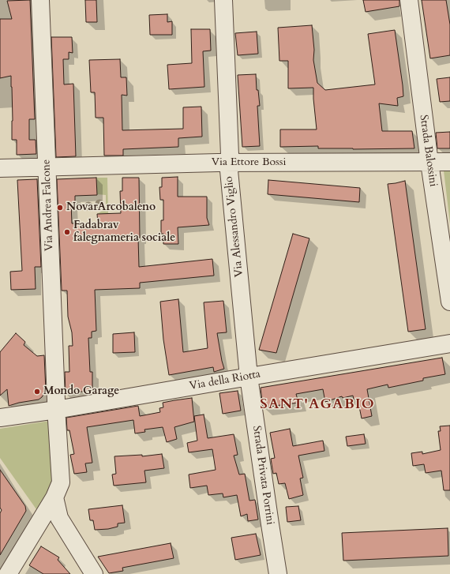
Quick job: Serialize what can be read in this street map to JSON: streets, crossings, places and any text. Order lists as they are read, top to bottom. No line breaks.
{"streets":{"street":["Strada Balossini","Via Ettore Bossi","Via Andrea Falcone","Via Alessandro Viglio","Via della Riotta","Strada Privata Porrini"]},"crossings":[["Strada Balossini","Via Ettore Bossi"],["Via Ettore Bossi","Via Andrea Falcone"],["Via Ettore Bossi","Via Alessandro Viglio"],["Via Andrea Falcone","Via della Riotta"],["Via Alessandro Viglio","Via della Riotta"],["Via Alessandro Viglio","Strada Privata Porrini"],["Via della Riotta","Strada Privata Porrini"]],"districts":["SANT'AGABIO"],"places":["NovarArcobaleno","Fadabrav falegnameria sociale","Mondo Garage"]}
